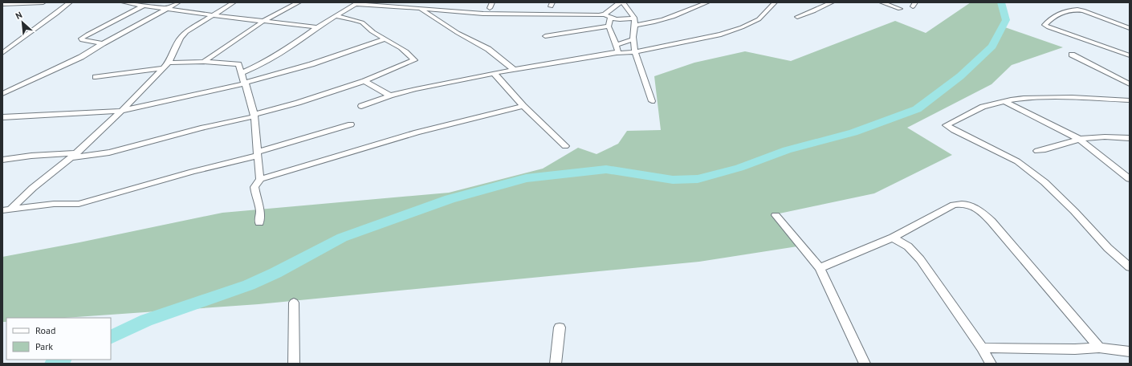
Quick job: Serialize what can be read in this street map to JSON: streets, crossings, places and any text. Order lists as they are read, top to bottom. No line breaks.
{"legend":["Road","Park"],"north":"top left"}
